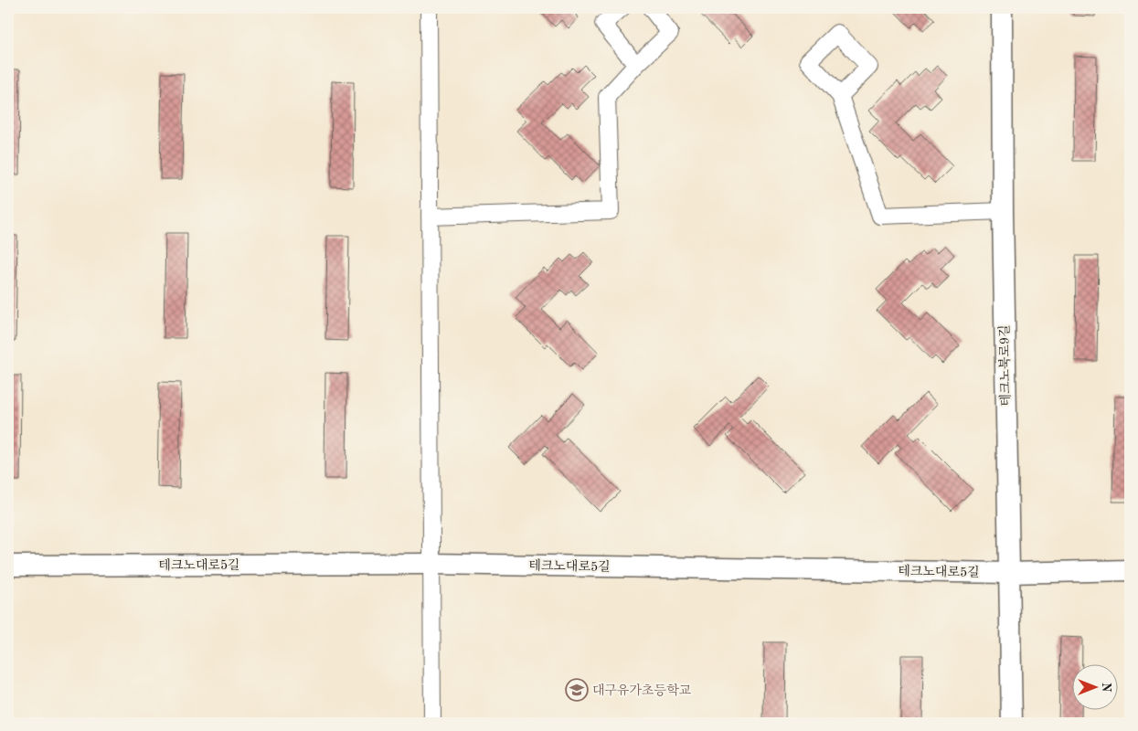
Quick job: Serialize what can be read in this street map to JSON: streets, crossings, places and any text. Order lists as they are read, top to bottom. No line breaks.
{"streets":{"street":["테크노북로9길","테크노대로5길"]},"crossings":[["테크노북로9길","테크노대로5길"]],"places":{"school or university":["대구유가초등학교"]},"north":"right"}
